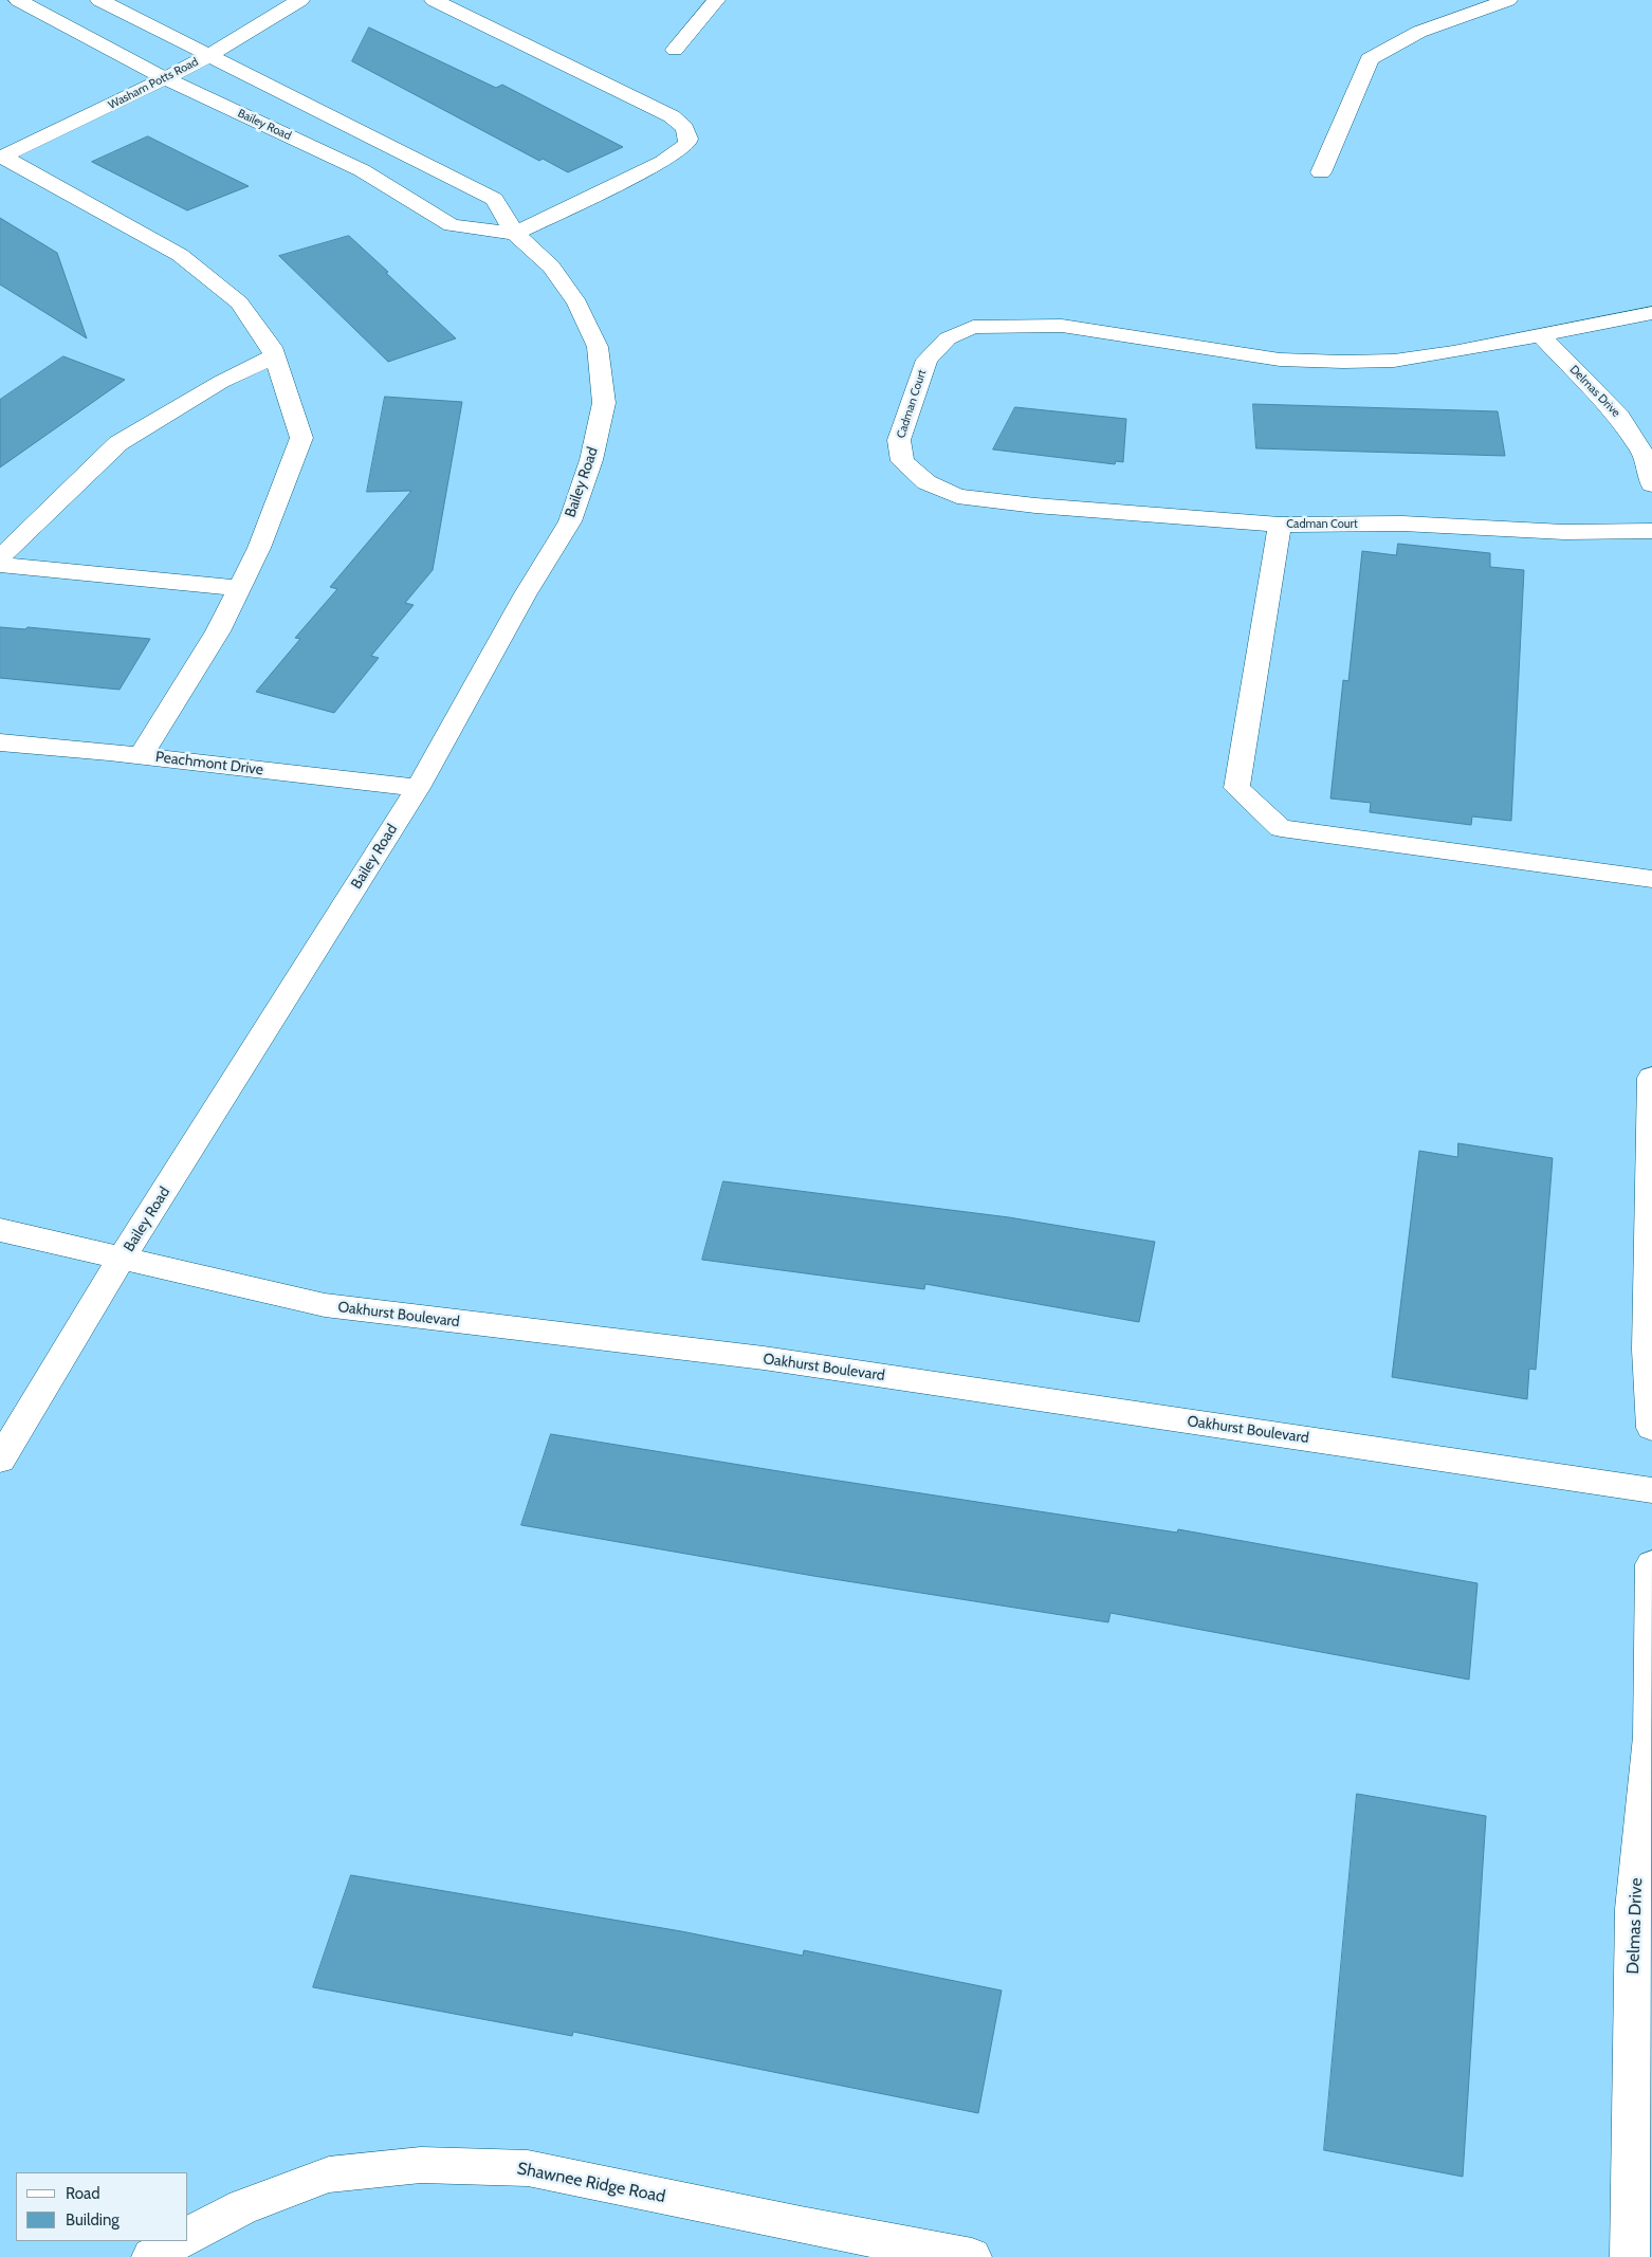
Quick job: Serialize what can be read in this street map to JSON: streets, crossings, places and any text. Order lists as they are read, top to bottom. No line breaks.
{"streets":{"street":["Washam Potts Road","Bailey Road","Delmas Drive","Cadman Court","Peachmont Drive","Oakhurst Boulevard","Shawnee Ridge Road"]},"crossings":[["Washam Potts Road","Bailey Road"],["Bailey Road","Peachmont Drive"],["Bailey Road","Oakhurst Boulevard"],["Delmas Drive","Cadman Court"]],"legend":["Road","Building"]}
